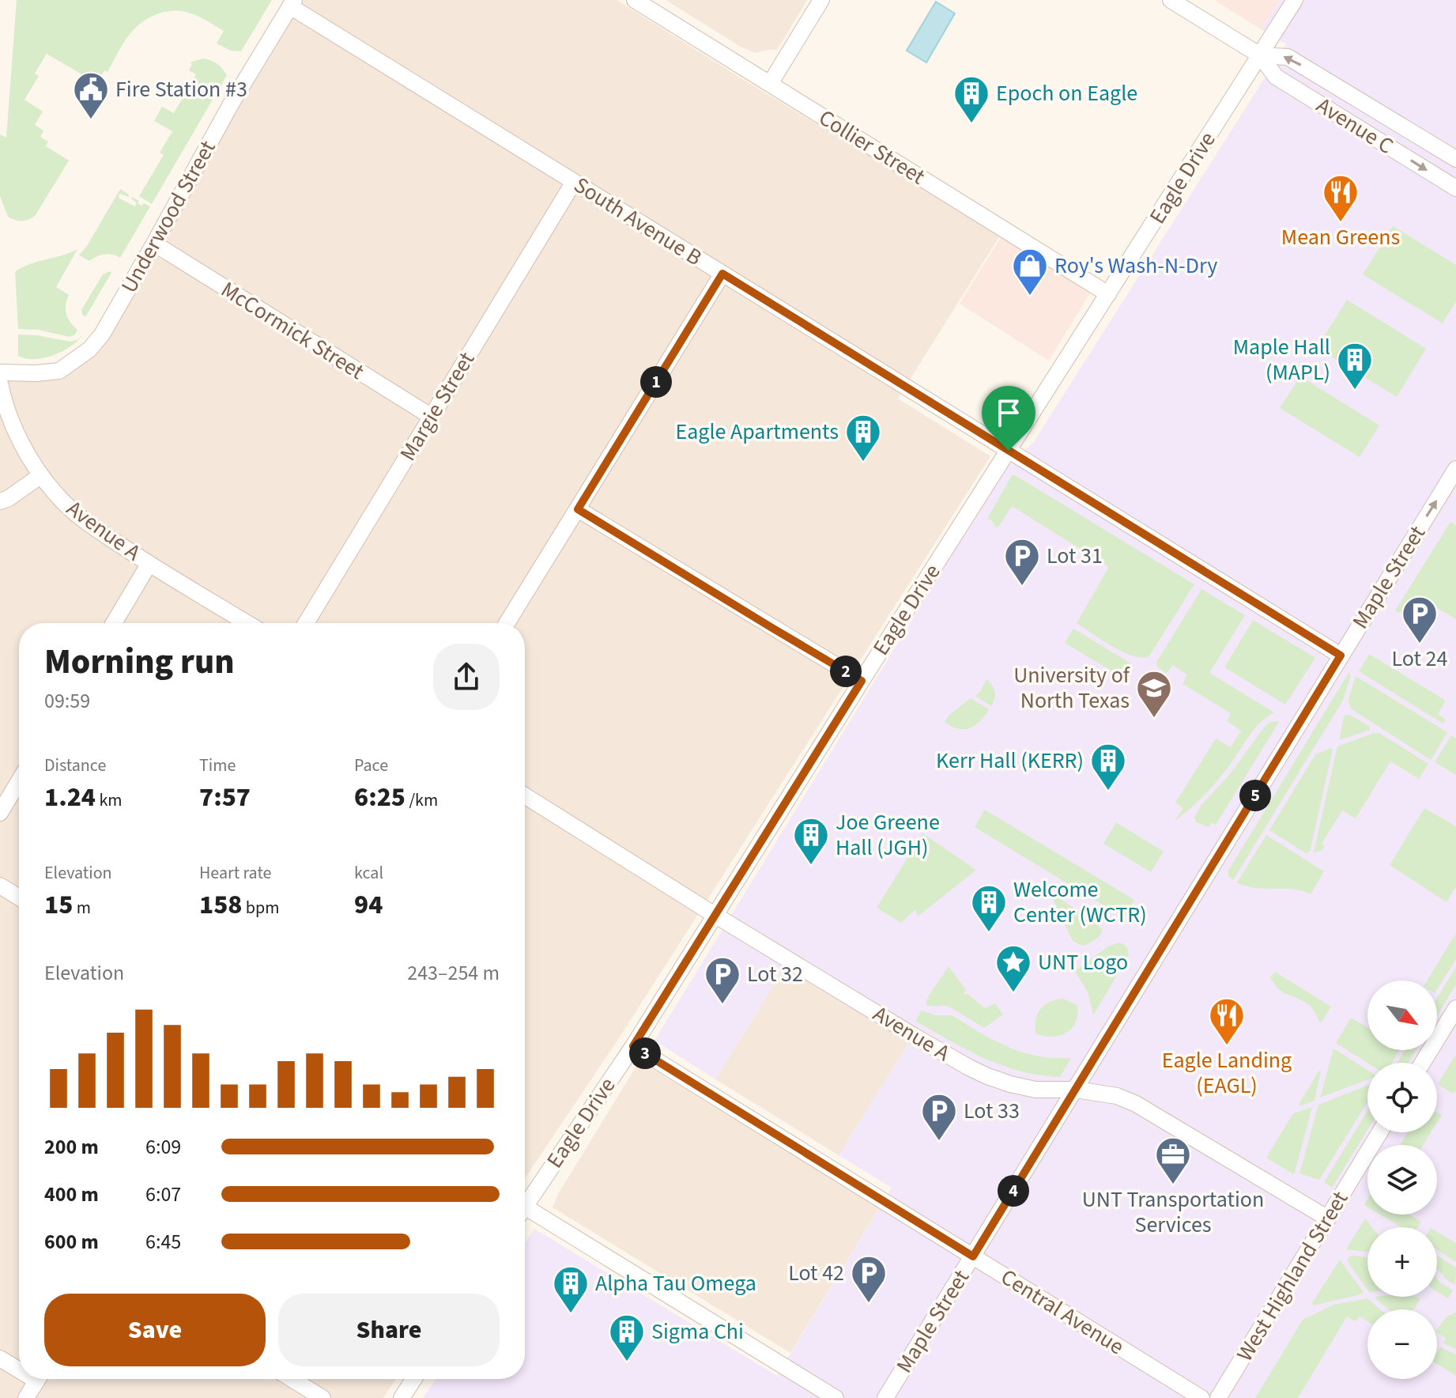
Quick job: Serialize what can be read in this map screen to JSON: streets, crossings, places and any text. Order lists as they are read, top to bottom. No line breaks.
{"streets":{"street":["Avenue C","Collier Street","Eagle Drive","Underwood Street","South Avenue B","McCormick Street","Margie Street","Avenue A","Maple Street","West Highland Street","Central Avenue"]},"crossings":[["Avenue C","Eagle Drive"],["Collier Street","Eagle Drive"],["Eagle Drive","South Avenue B"],["Eagle Drive","Avenue A"],["Eagle Drive","Central Avenue"],["Underwood Street","South Avenue B"],["Underwood Street","McCormick Street"],["South Avenue B","Margie Street"],["South Avenue B","Maple Street"],["McCormick Street","Margie Street"],["Avenue A","Maple Street"],["Avenue A","West Highland Street"],["Maple Street","Central Avenue"]],"places":{"public building":["Fire Station #3"],"building":["Epoch on Eagle","Maple Hall (MAPL)","Eagle Apartments","Kerr Hall (KERR)","Joe Greene Hall (JGH)","Welcome Center (WCTR)","Alpha Tau Omega","Sigma Chi"],"restaurant":["Mean Greens","Eagle Landing (EAGL)"],"shop":["Roy's Wash-N-Dry"],"parking":["Lot 31","Lot 24","Lot 32","Lot 33","Lot 42"],"school or university":["University of North Texas"],"place":["UNT Logo"],"office":["UNT Transportation Services"]},"north":"bottom right","page":{"pins":["1","2","5","3","4"],"heading":["Morning run","09:59"],"stats":[["Distance","1.24 km"],["Time","7:57"],["Pace","6:25 /km"],["Elevation","15 m"],["Heart rate","158 bpm"],["kcal","94"]],"chart":["Elevation","243–254 m"],"map_buttons":["+","−"],"list":[{"name":"200 m","note":"6:09"},{"name":"400 m","note":"6:07"},{"name":"600 m","note":"6:45"}],"buttons":["Save","Share"]}}
